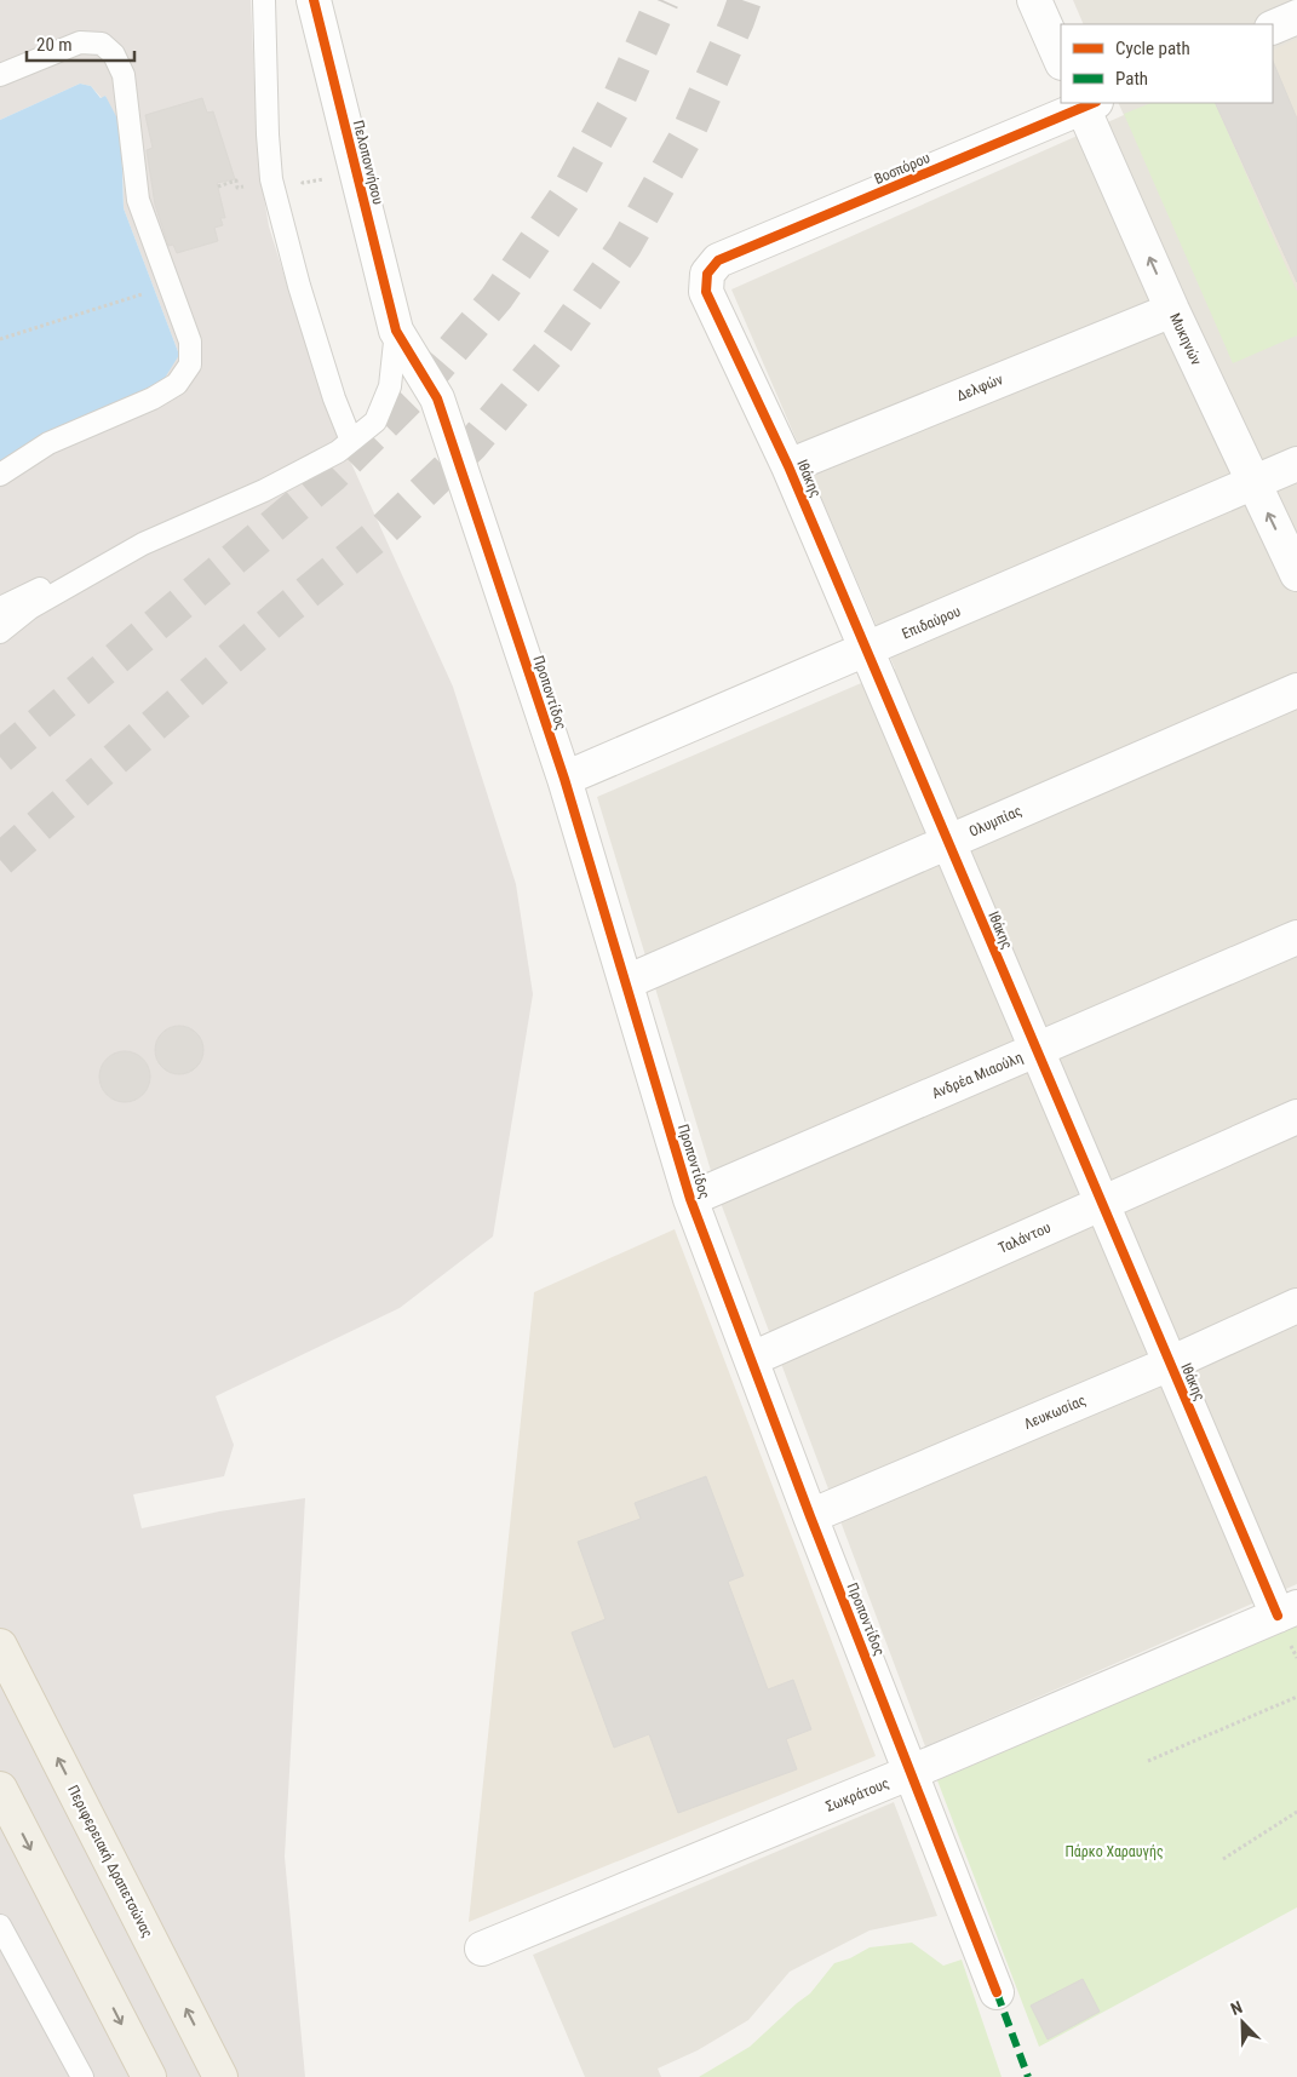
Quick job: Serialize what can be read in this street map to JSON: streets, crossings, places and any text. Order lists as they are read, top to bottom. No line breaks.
{"streets":{"main road":["Περιφερειακή Δραπετσώνας"],"street":["Πελοποννήσου","Βοσπόρου","Μυκηνών","Δελφών","Ιθάκης","Επιδαύρου","Προποντίδος","Ολυμπίας","Ανδρέα Μιαούλη","Ταλάντου","Λευκωσίας","Σωκράτους"]},"crossings":[["Πελοποννήσου","Προποντίδος"],["Βοσπόρου","Μυκηνών"],["Βοσπόρου","Ιθάκης"],["Μυκηνών","Δελφών"],["Μυκηνών","Επιδαύρου"],["Δελφών","Ιθάκης"],["Ιθάκης","Επιδαύρου"],["Ιθάκης","Ολυμπίας"],["Ιθάκης","Ανδρέα Μιαούλη"],["Ιθάκης","Ταλάντου"],["Ιθάκης","Λευκωσίας"],["Ιθάκης","Σωκράτους"],["Επιδαύρου","Προποντίδος"],["Προποντίδος","Ολυμπίας"],["Προποντίδος","Ανδρέα Μιαούλη"],["Προποντίδος","Ταλάντου"],["Προποντίδος","Λευκωσίας"],["Προποντίδος","Σωκράτους"]],"one_way":["Μυκηνών"],"parks":["Πάρκο Χαραυγής"],"legend":["Cycle path","Path"],"scale_bar":"20 m","north":"top left"}
